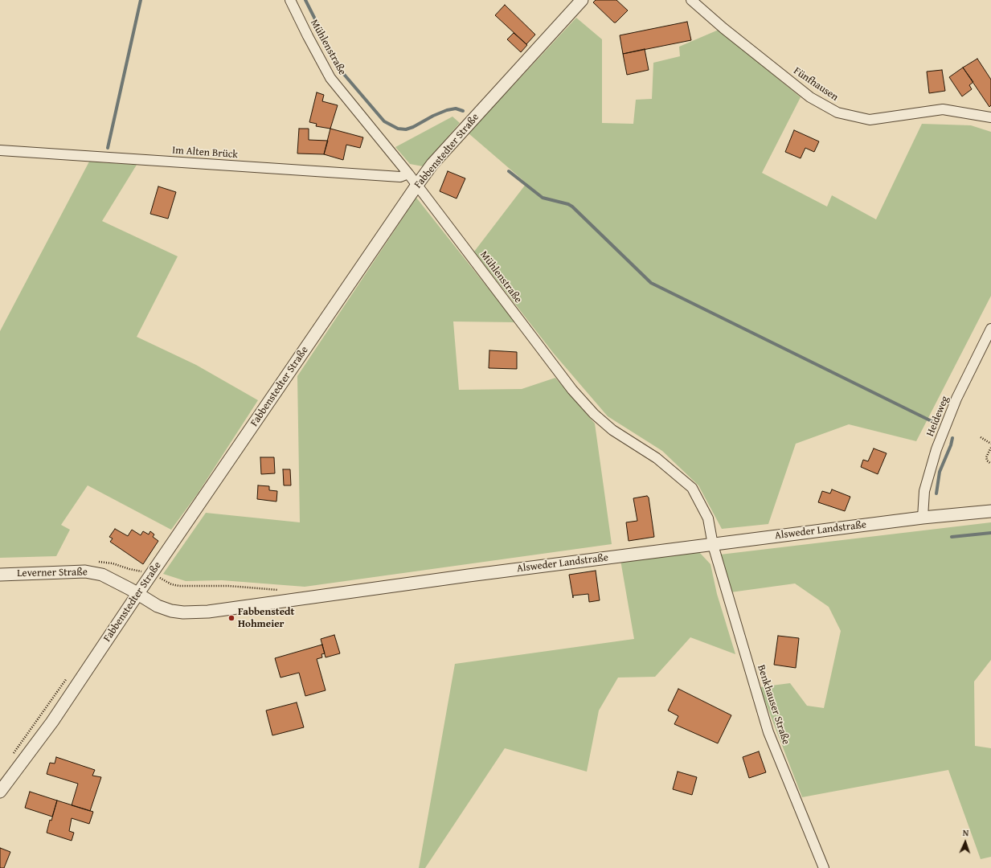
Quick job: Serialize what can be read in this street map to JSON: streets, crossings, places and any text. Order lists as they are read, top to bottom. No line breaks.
{"streets":{"street":["Mühlenstraße","Fünfhausen","Fabbenstedter Straße","Im Alten Brück","Heideweg","Alsweder Landstraße","Leverner Straße","Benkhauser Straße"]},"crossings":[["Mühlenstraße","Fabbenstedter Straße"],["Mühlenstraße","Im Alten Brück"],["Mühlenstraße","Alsweder Landstraße"],["Mühlenstraße","Benkhauser Straße"],["Fabbenstedter Straße","Alsweder Landstraße"],["Fabbenstedter Straße","Leverner Straße"],["Heideweg","Alsweder Landstraße"],["Alsweder Landstraße","Leverner Straße"],["Alsweder Landstraße","Benkhauser Straße"]],"places":["Fabbenstedt Hohmeier"],"north":"top"}
